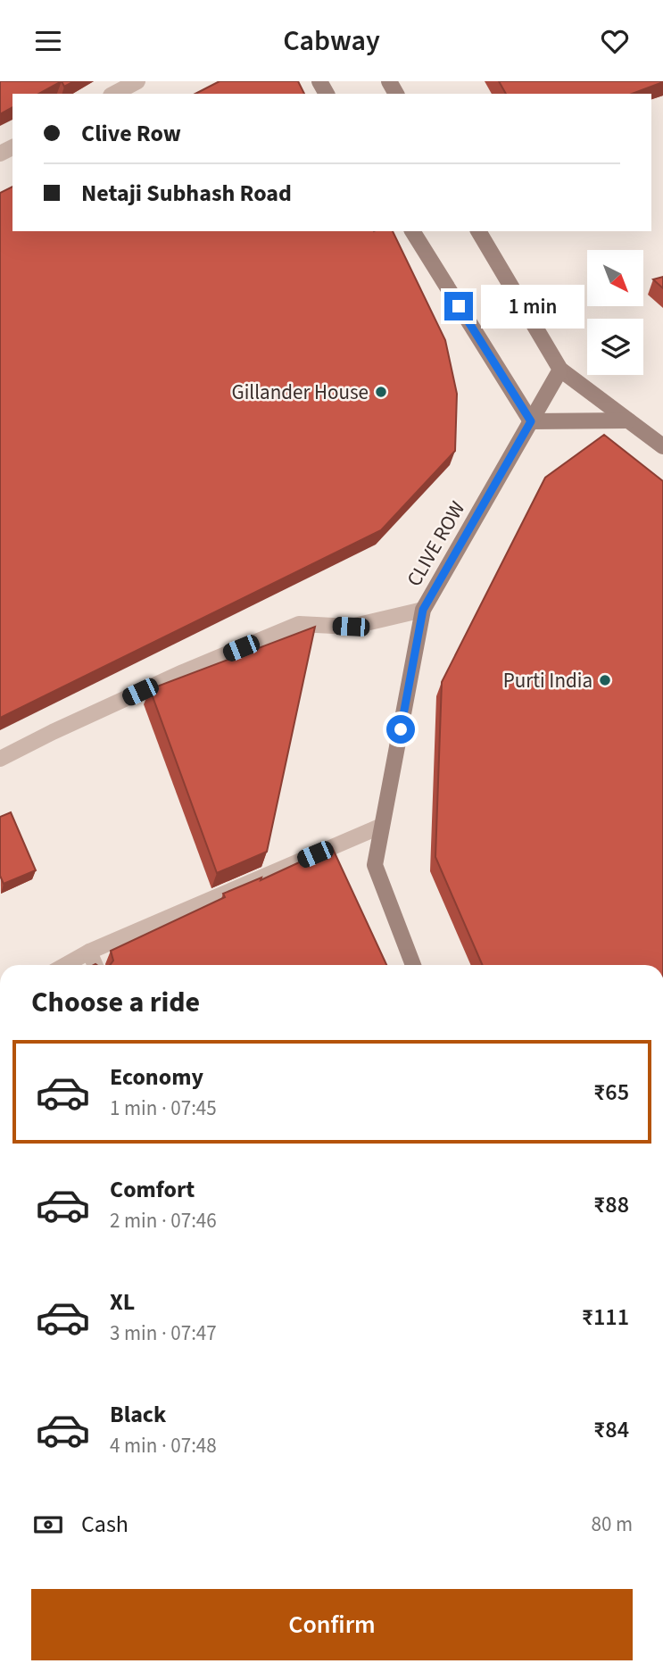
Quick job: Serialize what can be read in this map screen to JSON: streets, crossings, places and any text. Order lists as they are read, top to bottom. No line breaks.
{"streets":{"main road":["CLIVE ROW"]},"places":["Gillander House","Purti India"],"north":"bottom right","page":{"header":"Cabway","banner":["Clive Row","Netaji Subhash Road"],"bubble":"1 min","heading":"Choose a ride","list":[{"name":"Economy","note":"1 min · 07:45","value":"₹65"},{"name":"Comfort","note":"2 min · 07:46","value":"₹88"},{"name":"XL","note":"3 min · 07:47","value":"₹111"},{"name":"Black","note":"4 min · 07:48","value":"₹84"}],"pay":["Cash","80 m"],"buttons":"Confirm"}}
